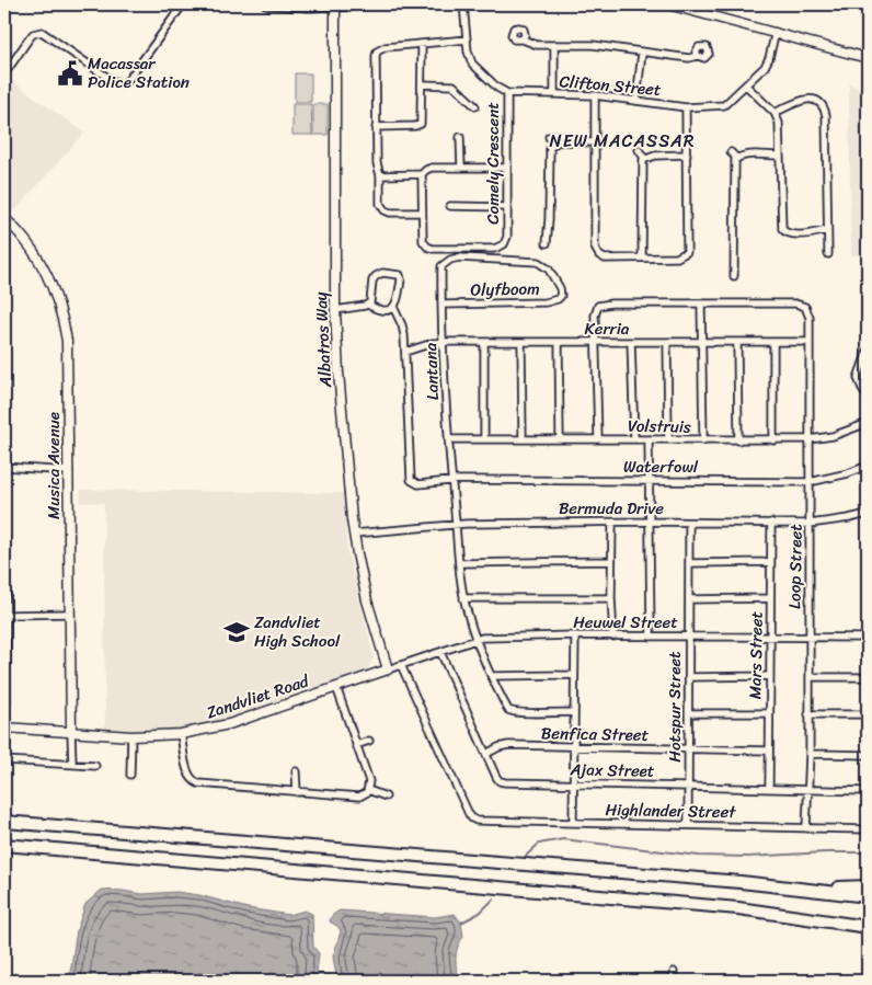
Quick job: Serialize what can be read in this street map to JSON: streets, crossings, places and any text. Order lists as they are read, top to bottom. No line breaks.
{"streets":{"street":["Clifton Street","Comely Crescent","Olyfboom","Kerria","Albatros Way","Lantana","Volstruis","Musica Avenue","Waterfowl","Bermuda Drive","Loop Street","Heuwel Street","Mars Street","Zandvliet Road","Hotspur Street","Benfica Street","Ajax Street","Highlander Street"]},"crossings":[["Clifton Street","Comely Crescent"],["Olyfboom","Lantana"],["Kerria","Lantana"],["Kerria","Waterfowl"],["Kerria","Loop Street"],["Albatros Way","Bermuda Drive"],["Albatros Way","Heuwel Street"],["Albatros Way","Zandvliet Road"],["Lantana","Volstruis"],["Lantana","Waterfowl"],["Lantana","Bermuda Drive"],["Lantana","Heuwel Street"],["Volstruis","Loop Street"],["Musica Avenue","Zandvliet Road"],["Waterfowl","Loop Street"],["Bermuda Drive","Loop Street"],["Bermuda Drive","Mars Street"],["Bermuda Drive","Hotspur Street"],["Loop Street","Heuwel Street"],["Loop Street","Ajax Street"],["Loop Street","Highlander Street"],["Heuwel Street","Mars Street"],["Heuwel Street","Zandvliet Road"],["Heuwel Street","Hotspur Street"],["Heuwel Street","Ajax Street"],["Heuwel Street","Highlander Street"],["Mars Street","Benfica Street"],["Mars Street","Ajax Street"],["Hotspur Street","Benfica Street"],["Hotspur Street","Ajax Street"],["Hotspur Street","Highlander Street"],["Benfica Street","Ajax Street"]],"districts":["NEW MACASSAR"],"places":{"public building":["Macassar Police Station"],"school or university":["Zandvliet High School"]}}
